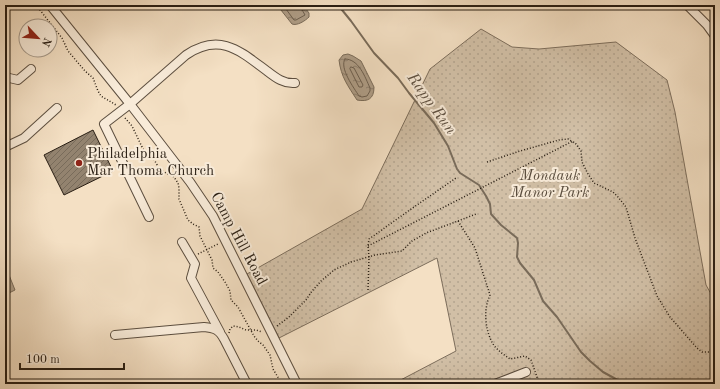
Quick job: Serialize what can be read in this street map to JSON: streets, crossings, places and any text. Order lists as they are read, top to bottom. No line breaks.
{"streets":{"street":["Camp Hill Road"]},"water":["Rapp Run"],"parks":["Mondauk Manor Park"],"places":["Philadelphia Mar Thoma Church"],"scale_bar":"100 m","north":"bottom right"}
